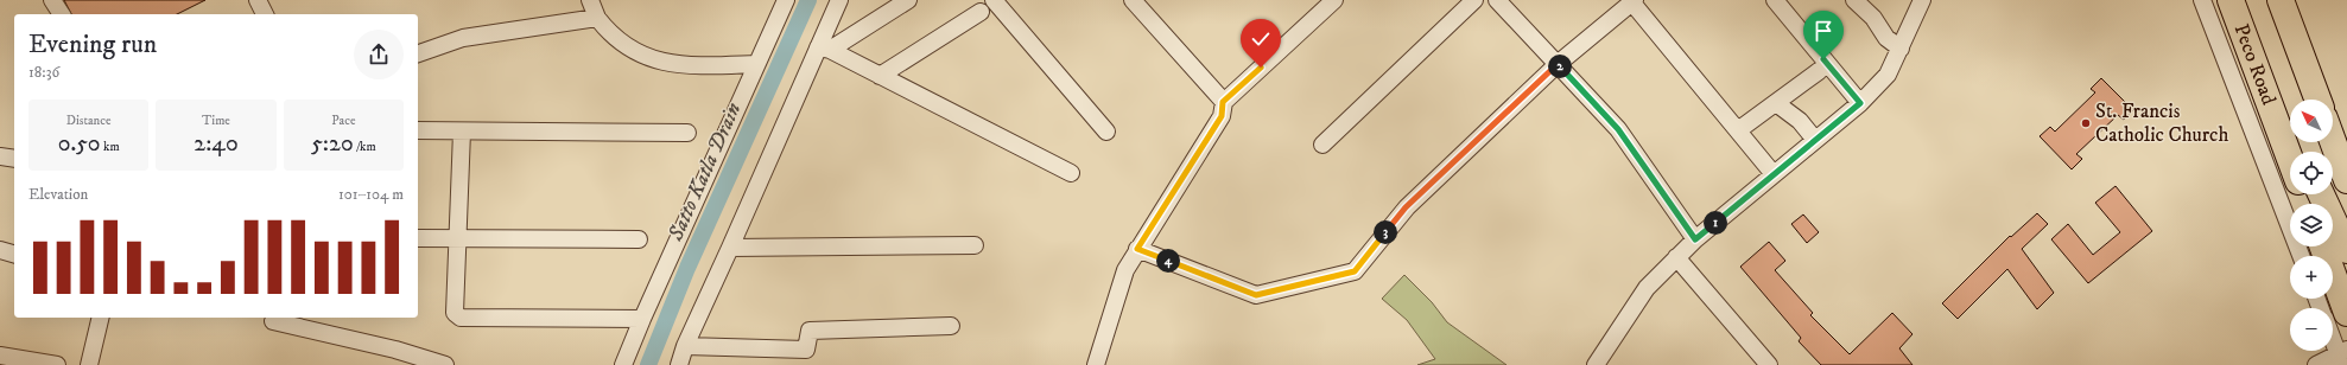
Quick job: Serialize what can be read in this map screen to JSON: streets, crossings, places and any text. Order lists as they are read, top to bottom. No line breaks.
{"streets":{"main road":["Peco Road"]},"water":["Satto Katla Drain"],"places":["St. Francis Catholic Church"],"north":"top left","page":{"heading":["Evening run","18:36"],"pins":["2","1","3","4"],"stats":[["Distance","0.50 km"],["Time","2:40"],["Pace","5:20 /km"]],"map_buttons":["+","−"],"chart":["Elevation","101–104 m"]}}
